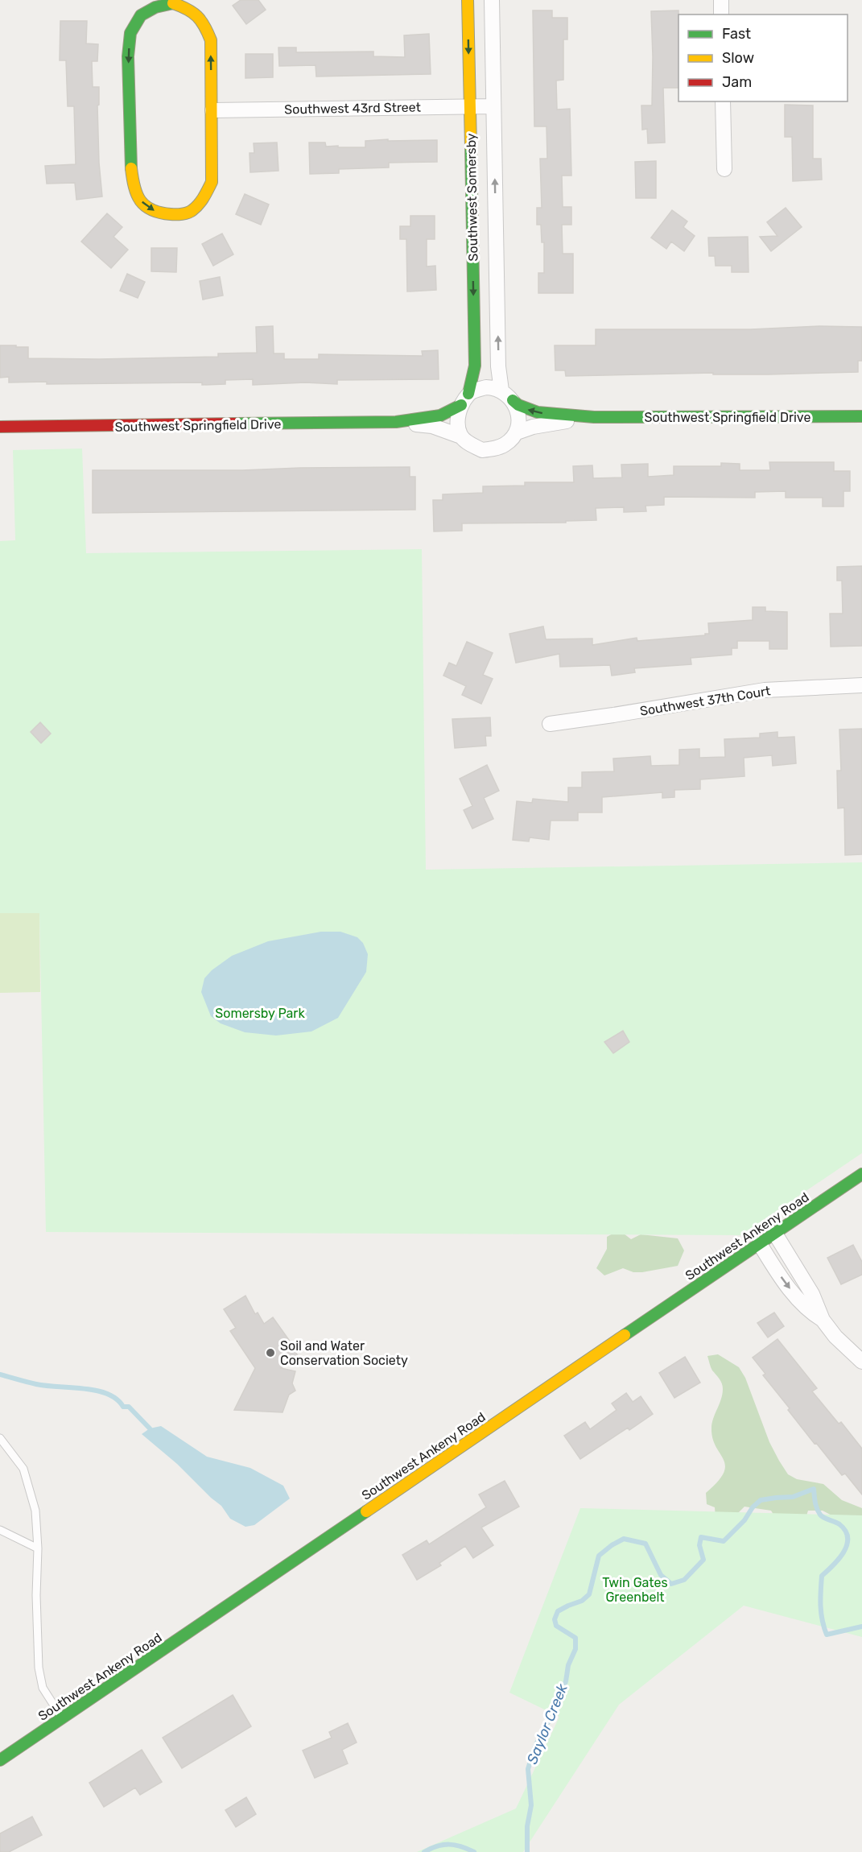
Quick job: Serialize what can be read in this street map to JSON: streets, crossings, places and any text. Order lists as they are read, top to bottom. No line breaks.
{"streets":{"street":["Southwest 43rd Street","Southwest Somersby","Southwest Springfield Drive","Southwest 37th Court","Southwest Ankeny Road"]},"crossings":[["Southwest 43rd Street","Southwest Somersby"],["Southwest Somersby","Southwest Springfield Drive"]],"water":["Saylor Creek"],"parks":["Somersby Park","Twin Gates Greenbelt"],"places":["Soil and Water Conservation Society"],"legend":["Fast","Slow","Jam"]}
